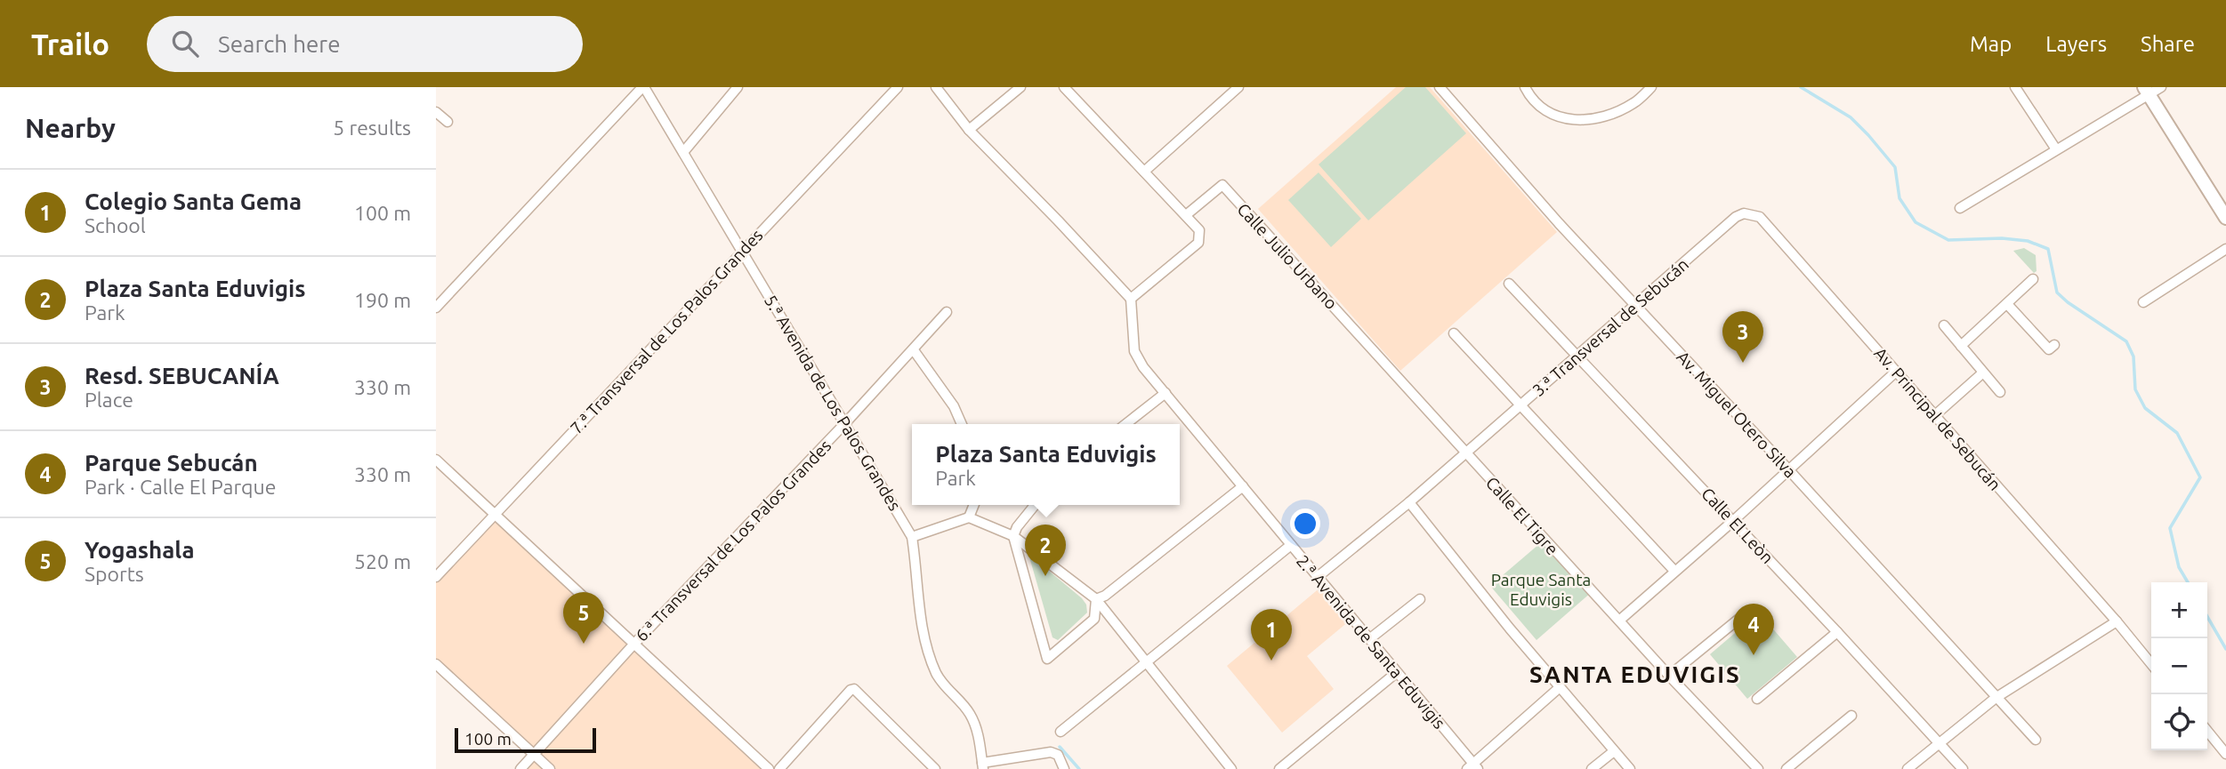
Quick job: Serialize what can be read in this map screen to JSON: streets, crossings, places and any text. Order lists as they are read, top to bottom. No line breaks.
{"streets":{"street":["Calle Julio Urbano","3.ª Transversal de Sebucán","7.ª Transversal de Los Palos Grandes","5.ª Avenida de Los Palos Grandes","Av. Miguel Otero Silva","Av. Principal de Sebucán","Calle El Tigre","Calle El Leòn","6.ª Transversal de Los Palos Grandes","2.ª Avenida de Santa Eduvigis"]},"crossings":[["Calle Julio Urbano","3.ª Transversal de Sebucán"],["Calle Julio Urbano","Calle El Tigre"],["3.ª Transversal de Sebucán","Av. Miguel Otero Silva"],["3.ª Transversal de Sebucán","Av. Principal de Sebucán"],["3.ª Transversal de Sebucán","Calle El Tigre"],["3.ª Transversal de Sebucán","Calle El Leòn"],["3.ª Transversal de Sebucán","2.ª Avenida de Santa Eduvigis"],["7.ª Transversal de Los Palos Grandes","5.ª Avenida de Los Palos Grandes"],["5.ª Avenida de Los Palos Grandes","6.ª Transversal de Los Palos Grandes"]],"districts":["SANTA EDUVIGIS"],"parks":["Parque Santa Eduvigis"],"scale_bar":"100 m","page":{"header":"Trailo","search":"Search here","nav":["Map","Layers","Share"],"heading":["Nearby","5 results"],"list":[{"mark":"1","name":"Colegio Santa Gema","note":"School","value":"100 m"},{"mark":"2","name":"Plaza Santa Eduvigis","note":"Park","value":"190 m"},{"mark":"3","name":"Resd. SEBUCANÍA","note":"Place","value":"330 m"},{"mark":"4","name":"Parque Sebucán","note":"Park · Calle El Parque","value":"330 m"},{"mark":"5","name":"Yogashala","note":"Sports","value":"520 m"}],"pins":["3","2","5","4","1"],"popup":["Plaza Santa Eduvigis","Park"],"map_buttons":["+","−"],"scale":"100 m"}}
